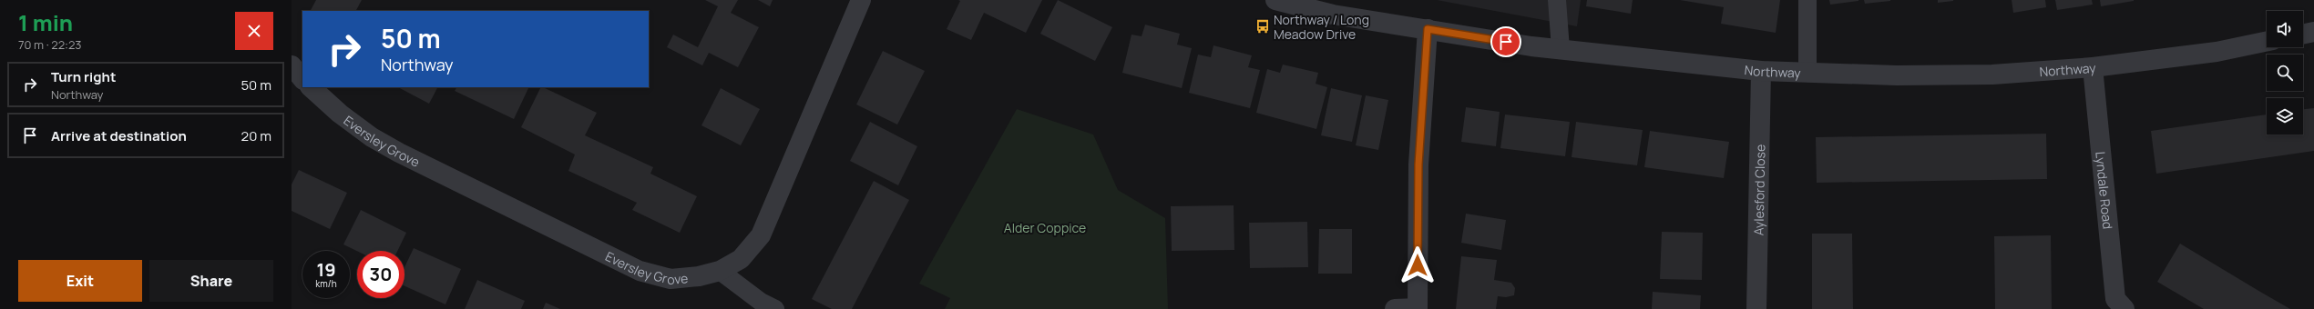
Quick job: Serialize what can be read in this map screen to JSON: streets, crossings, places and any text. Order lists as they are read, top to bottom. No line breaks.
{"streets":{"street":["Northway","Eversley Grove","Aylesford Close","Lyndale Road"]},"crossings":[["Northway","Aylesford Close"],["Northway","Lyndale Road"]],"parks":["Alder Coppice"],"places":{"bus stop":["Northway / Long Meadow Drive"]},"page":{"heading":["1 min","70 m · 22:23"],"turn":["50 m","Northway"],"list":[{"name":"Turn right","note":"Northway","value":"50 m"},{"name":"Arrive at destination","value":"20 m"}],"speed":"19 km/h","limit":"30","buttons":["Exit","Share"]}}
